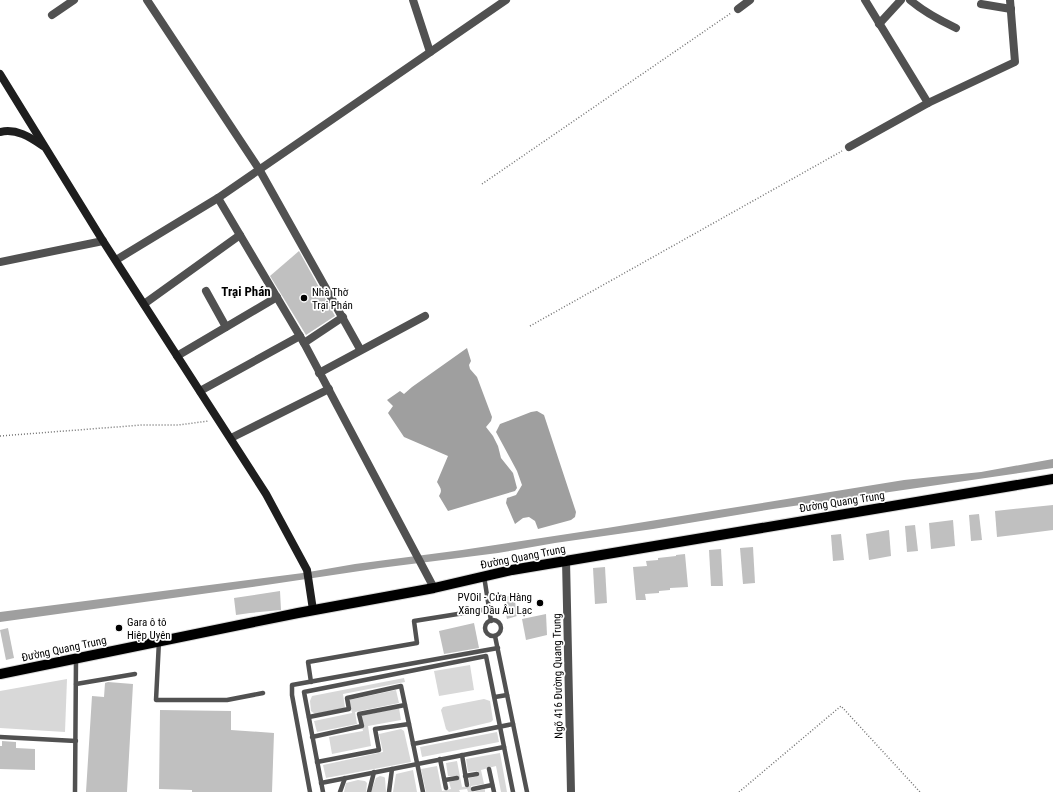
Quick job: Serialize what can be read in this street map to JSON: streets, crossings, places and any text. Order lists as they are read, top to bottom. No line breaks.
{"streets":{"main road":["Đường Quang Trung"],"street":["Ngõ 416 Đường Quang Trung"]},"crossings":[["Đường Quang Trung","Ngõ 416 Đường Quang Trung"]],"districts":["Trại Phán"],"places":["Nhà Thờ Trại Phán","PVOil - Cửa Hàng Xăng Dầu Âu Lạc","Gara ô tô Hiệp Uyên"]}
